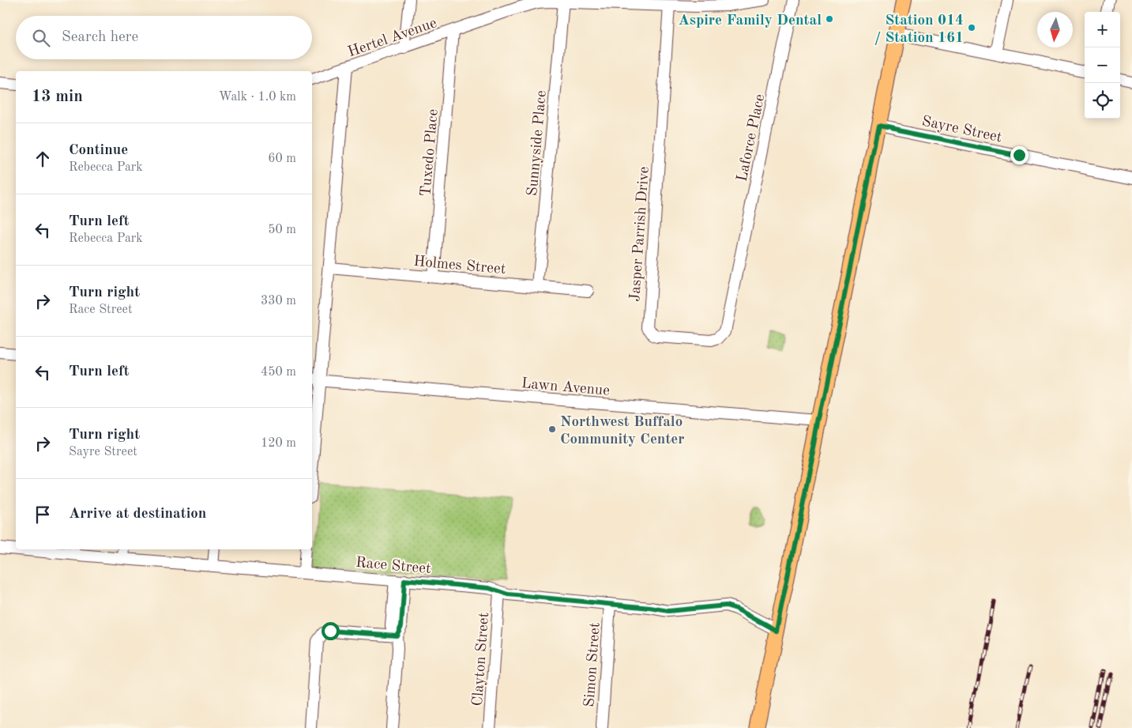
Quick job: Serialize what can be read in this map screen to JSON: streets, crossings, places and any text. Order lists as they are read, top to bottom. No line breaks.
{"streets":{"street":["Hertel Avenue","Sayre Street","Laforce Place","Sunnyside Place","Tuxedo Place","Jasper Parrish Drive","Holmes Street","Lawn Avenue","Race Street","Clayton Street","Simon Street"]},"crossings":[["Hertel Avenue","Sunnyside Place"],["Hertel Avenue","Tuxedo Place"],["Hertel Avenue","Jasper Parrish Drive"],["Laforce Place","Jasper Parrish Drive"],["Sunnyside Place","Holmes Street"],["Tuxedo Place","Holmes Street"],["Race Street","Clayton Street"],["Race Street","Simon Street"]],"places":["Aspire Family Dental","Station 014 / Station 161","Northwest Buffalo Community Center"],"north":"bottom","page":{"map_buttons":["+","−"],"search":"Search here","heading":["13 min","Walk · 1.0 km"],"list":[["Continue","Rebecca Park","60 m"],["Turn left","Rebecca Park","50 m"],["Turn right","Race Street","330 m"],["Turn left","450 m"],["Turn right","Sayre Street","120 m"],"Arrive at destination"]}}
